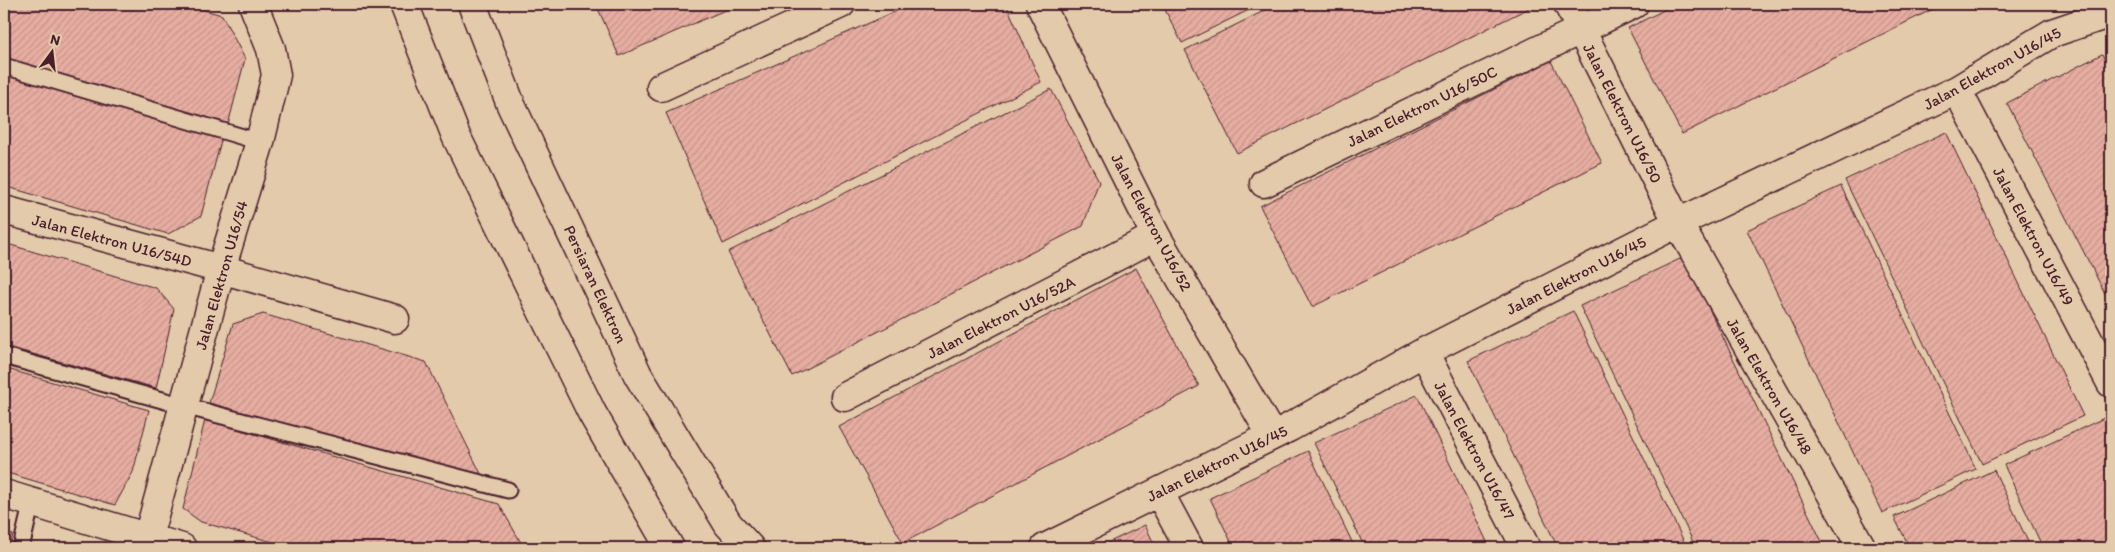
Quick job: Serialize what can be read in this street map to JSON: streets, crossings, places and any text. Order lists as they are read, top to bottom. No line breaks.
{"streets":{"street":["Jalan Elektron U16/45","Jalan Elektron U16/50C","Jalan Elektron U16/50","Jalan Elektron U16/52","Jalan Elektron U16/49","Jalan Elektron U16/54D","Jalan Elektron U16/54","Persiaran Elektron","Jalan Elektron U16/52A","Jalan Elektron U16/48","Jalan Elektron U16/47"]},"crossings":[["Jalan Elektron U16/45","Jalan Elektron U16/50"],["Jalan Elektron U16/45","Jalan Elektron U16/52"],["Jalan Elektron U16/45","Jalan Elektron U16/49"],["Jalan Elektron U16/45","Jalan Elektron U16/48"],["Jalan Elektron U16/45","Jalan Elektron U16/47"],["Jalan Elektron U16/50C","Jalan Elektron U16/50"],["Jalan Elektron U16/50","Jalan Elektron U16/48"],["Jalan Elektron U16/52","Jalan Elektron U16/52A"],["Jalan Elektron U16/54D","Jalan Elektron U16/54"]],"north":"top"}
